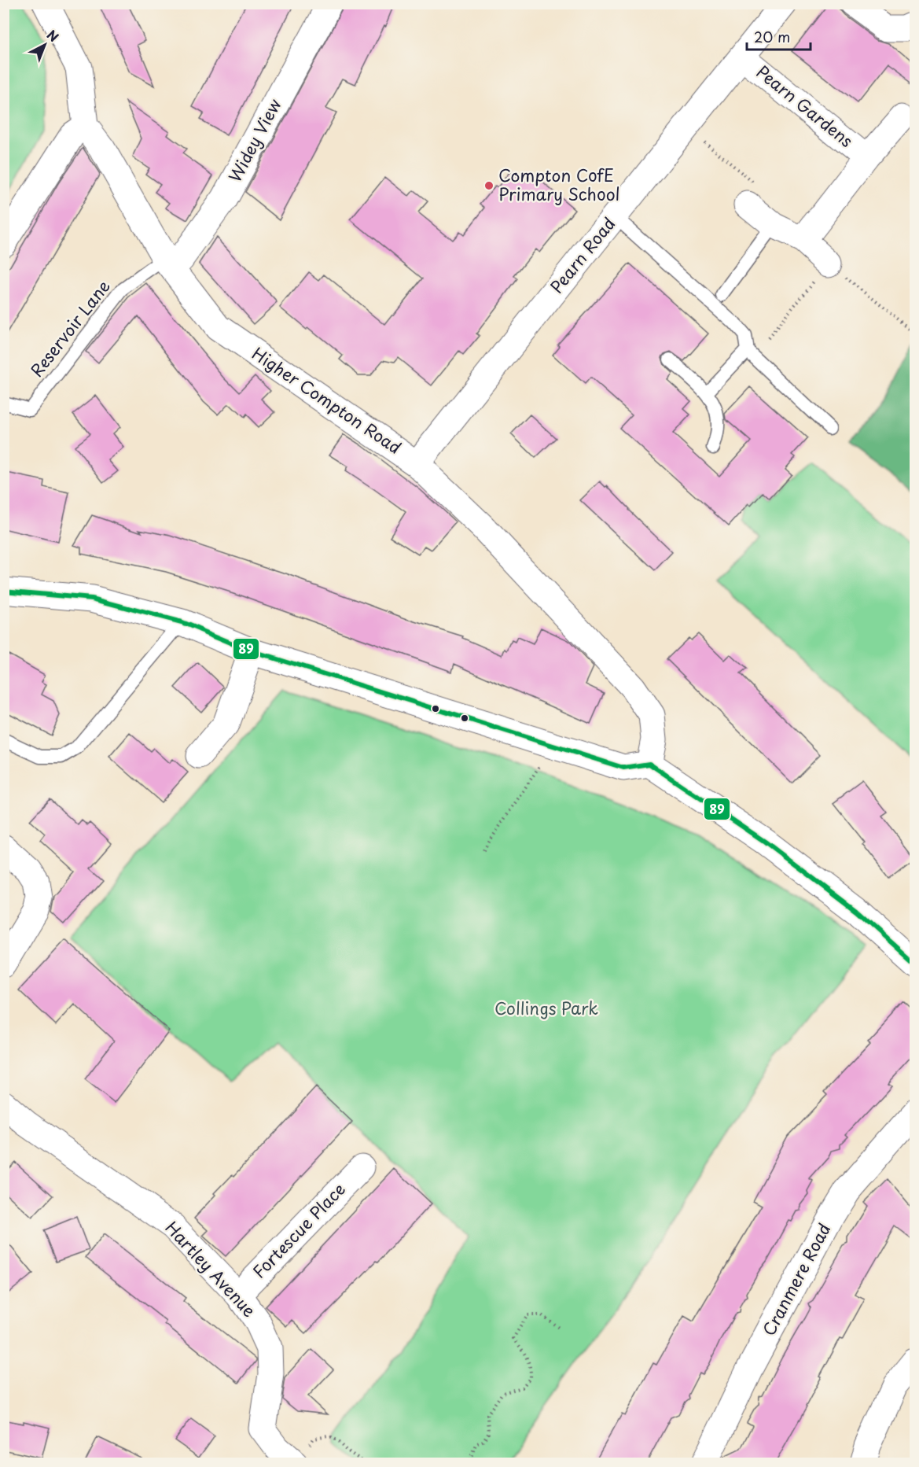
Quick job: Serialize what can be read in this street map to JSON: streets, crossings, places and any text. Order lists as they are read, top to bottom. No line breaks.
{"streets":{"street":["Pearn Gardens","Widey View","Pearn Road","Higher Compton Road","Fortescue Place","Hartley Avenue","Cranmere Road"],"lane":["Reservoir Lane"]},"crossings":[["Pearn Gardens","Pearn Road"],["Widey View","Reservoir Lane"],["Widey View","Higher Compton Road"],["Pearn Road","Higher Compton Road"],["Reservoir Lane","Higher Compton Road"],["Fortescue Place","Hartley Avenue"]],"parks":["Collings Park"],"places":["Compton CofE Primary School"],"lines":["transit line 89"],"scale_bar":"20 m","north":"top right"}
